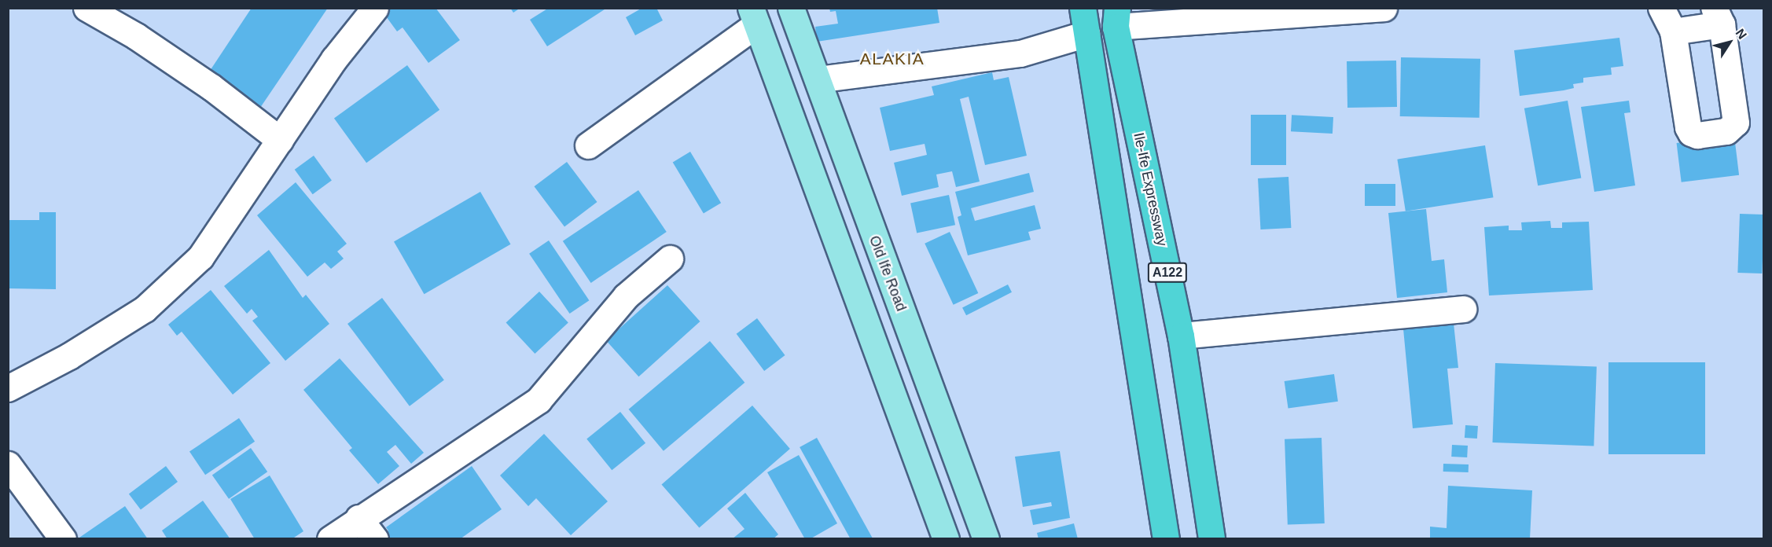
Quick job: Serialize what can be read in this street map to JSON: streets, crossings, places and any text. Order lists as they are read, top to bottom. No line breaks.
{"streets":{"highway":["Ile-Ife Expressway","A122"],"main road":["Old Ife Road"]},"districts":["ALAKIA"],"north":"top right"}
